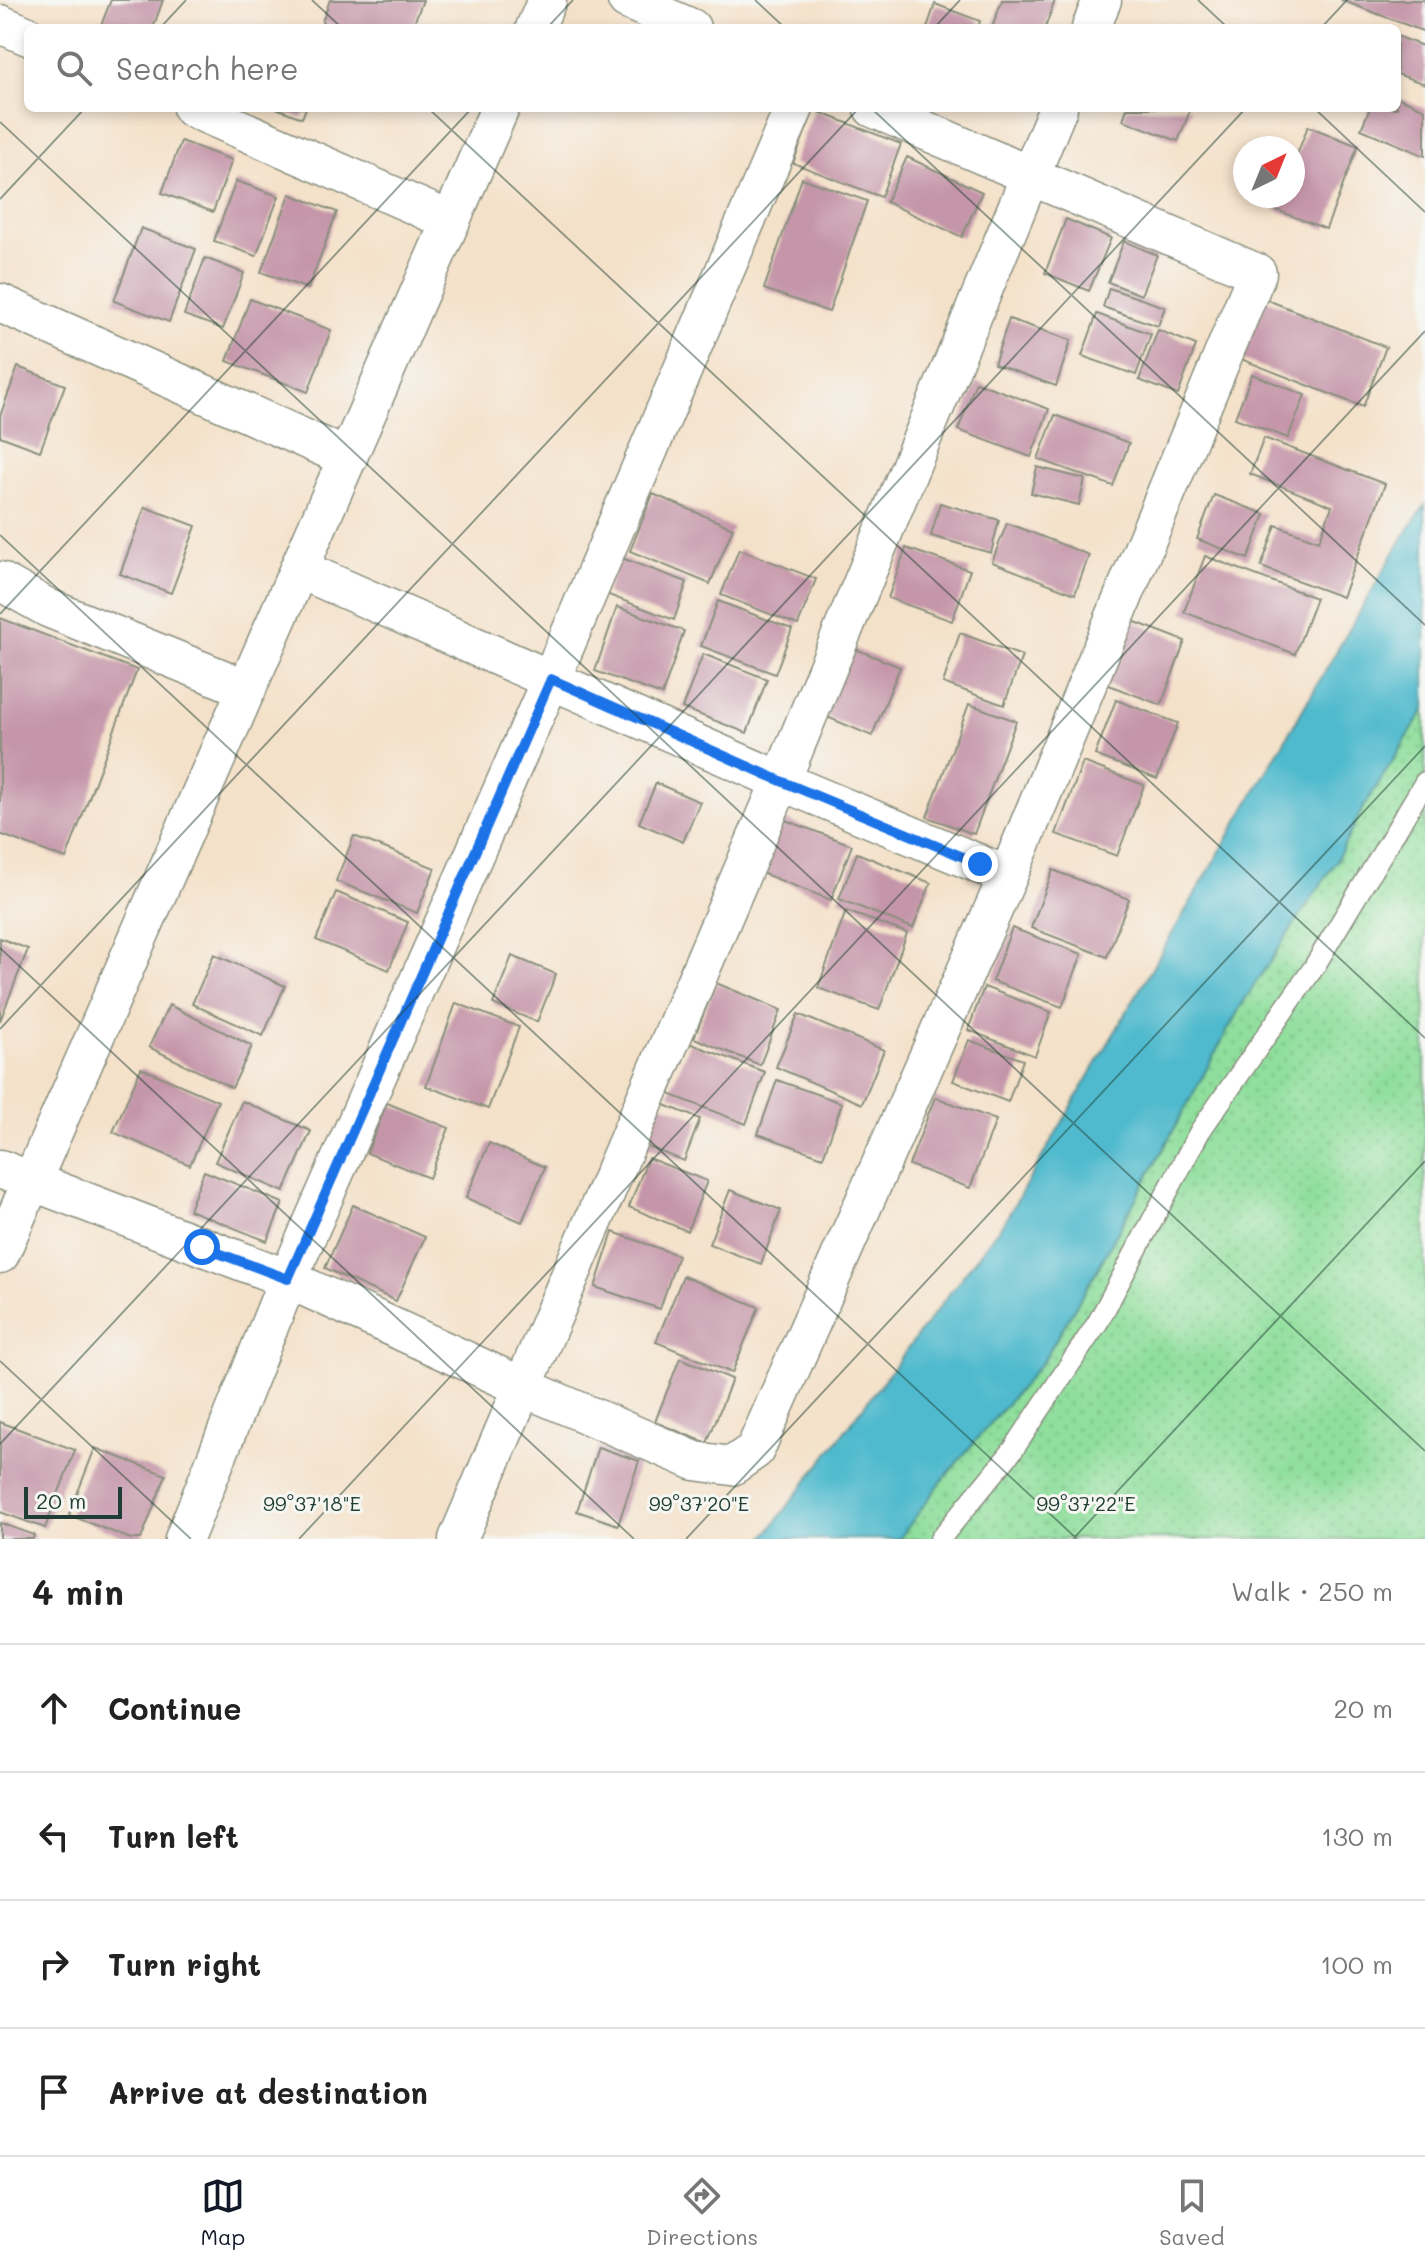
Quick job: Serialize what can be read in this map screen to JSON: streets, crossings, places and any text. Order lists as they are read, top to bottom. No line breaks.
{"scale_bar":"20 m","north":"top right","page":{"search":"Search here","scale":"20 m","heading":["4 min","Walk · 250 m"],"list":[["Continue","20 m"],["Turn left","130 m"],["Turn right","100 m"],"Arrive at destination"],"nav":["Map","Directions","Saved"]},"coordinates":["99°37'18\"E","99°37'20\"E","99°37'22\"E"]}
